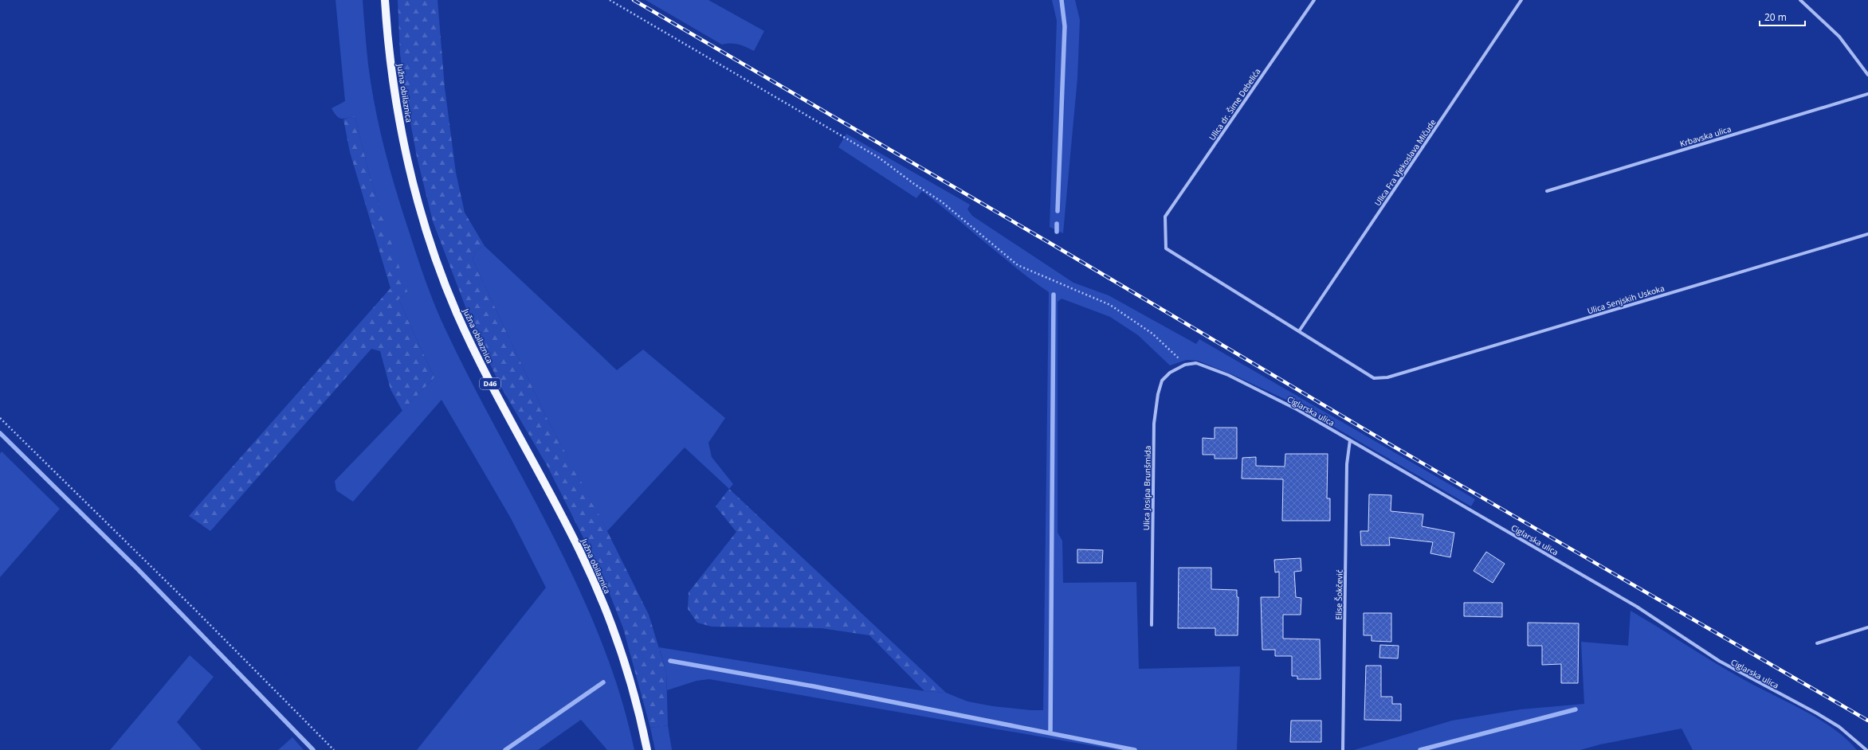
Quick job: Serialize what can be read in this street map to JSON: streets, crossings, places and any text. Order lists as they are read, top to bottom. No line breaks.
{"streets":{"main road":["Južna obilaznica","D46"],"street":["Ulica dr. Šime Debelića","Krbavska ulica","Ulica Fra Vjekoslava Mičude","Ulica Senjskih Uskoka","Ciglarska ulica","Ulica Josipa Brunšmida","Elise Šokčević"]},"crossings":[["Ulica dr. Šime Debelića","Ulica Senjskih Uskoka"],["Ulica Fra Vjekoslava Mičude","Ulica Senjskih Uskoka"],["Ciglarska ulica","Ulica Josipa Brunšmida"],["Ciglarska ulica","Elise Šokčević"]],"scale_bar":"20 m"}
